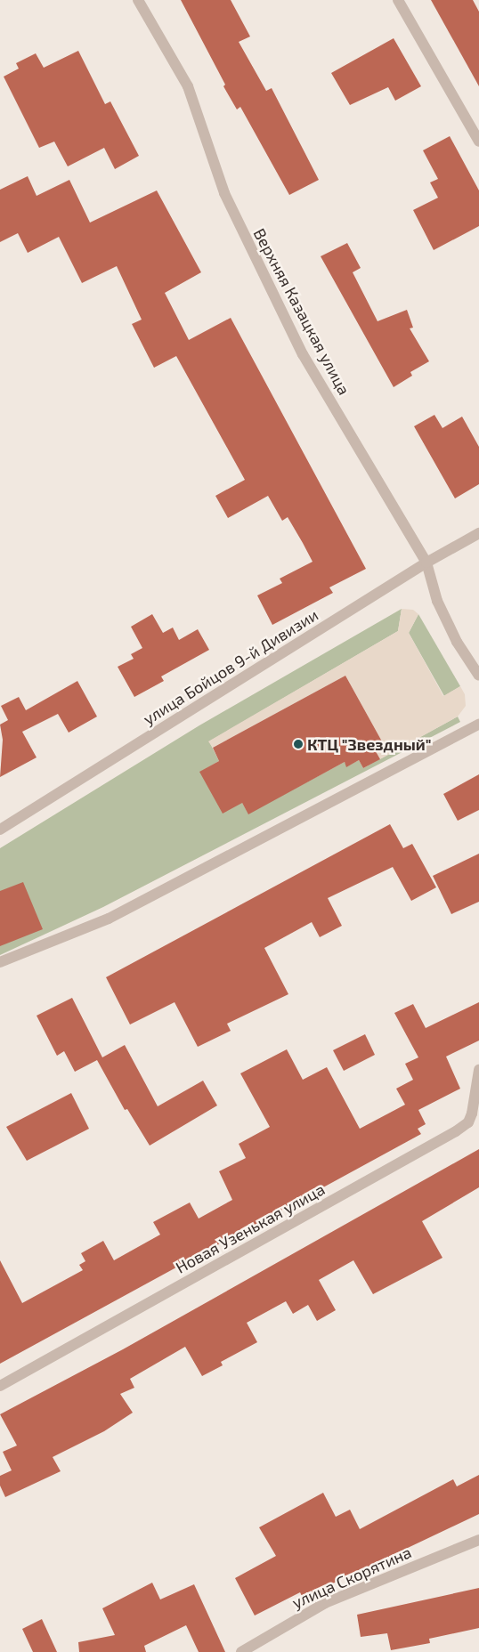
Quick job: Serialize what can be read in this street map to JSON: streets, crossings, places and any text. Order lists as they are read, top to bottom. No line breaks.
{"streets":{"street":["Верхняя Казацкая улица","улица Бойцов 9-й Дивизии","Новая Узенькая улица","улица Скорятина"]},"crossings":[["Верхняя Казацкая улица","улица Бойцов 9-й Дивизии"]],"places":["КТЦ \"Звездный\""]}
